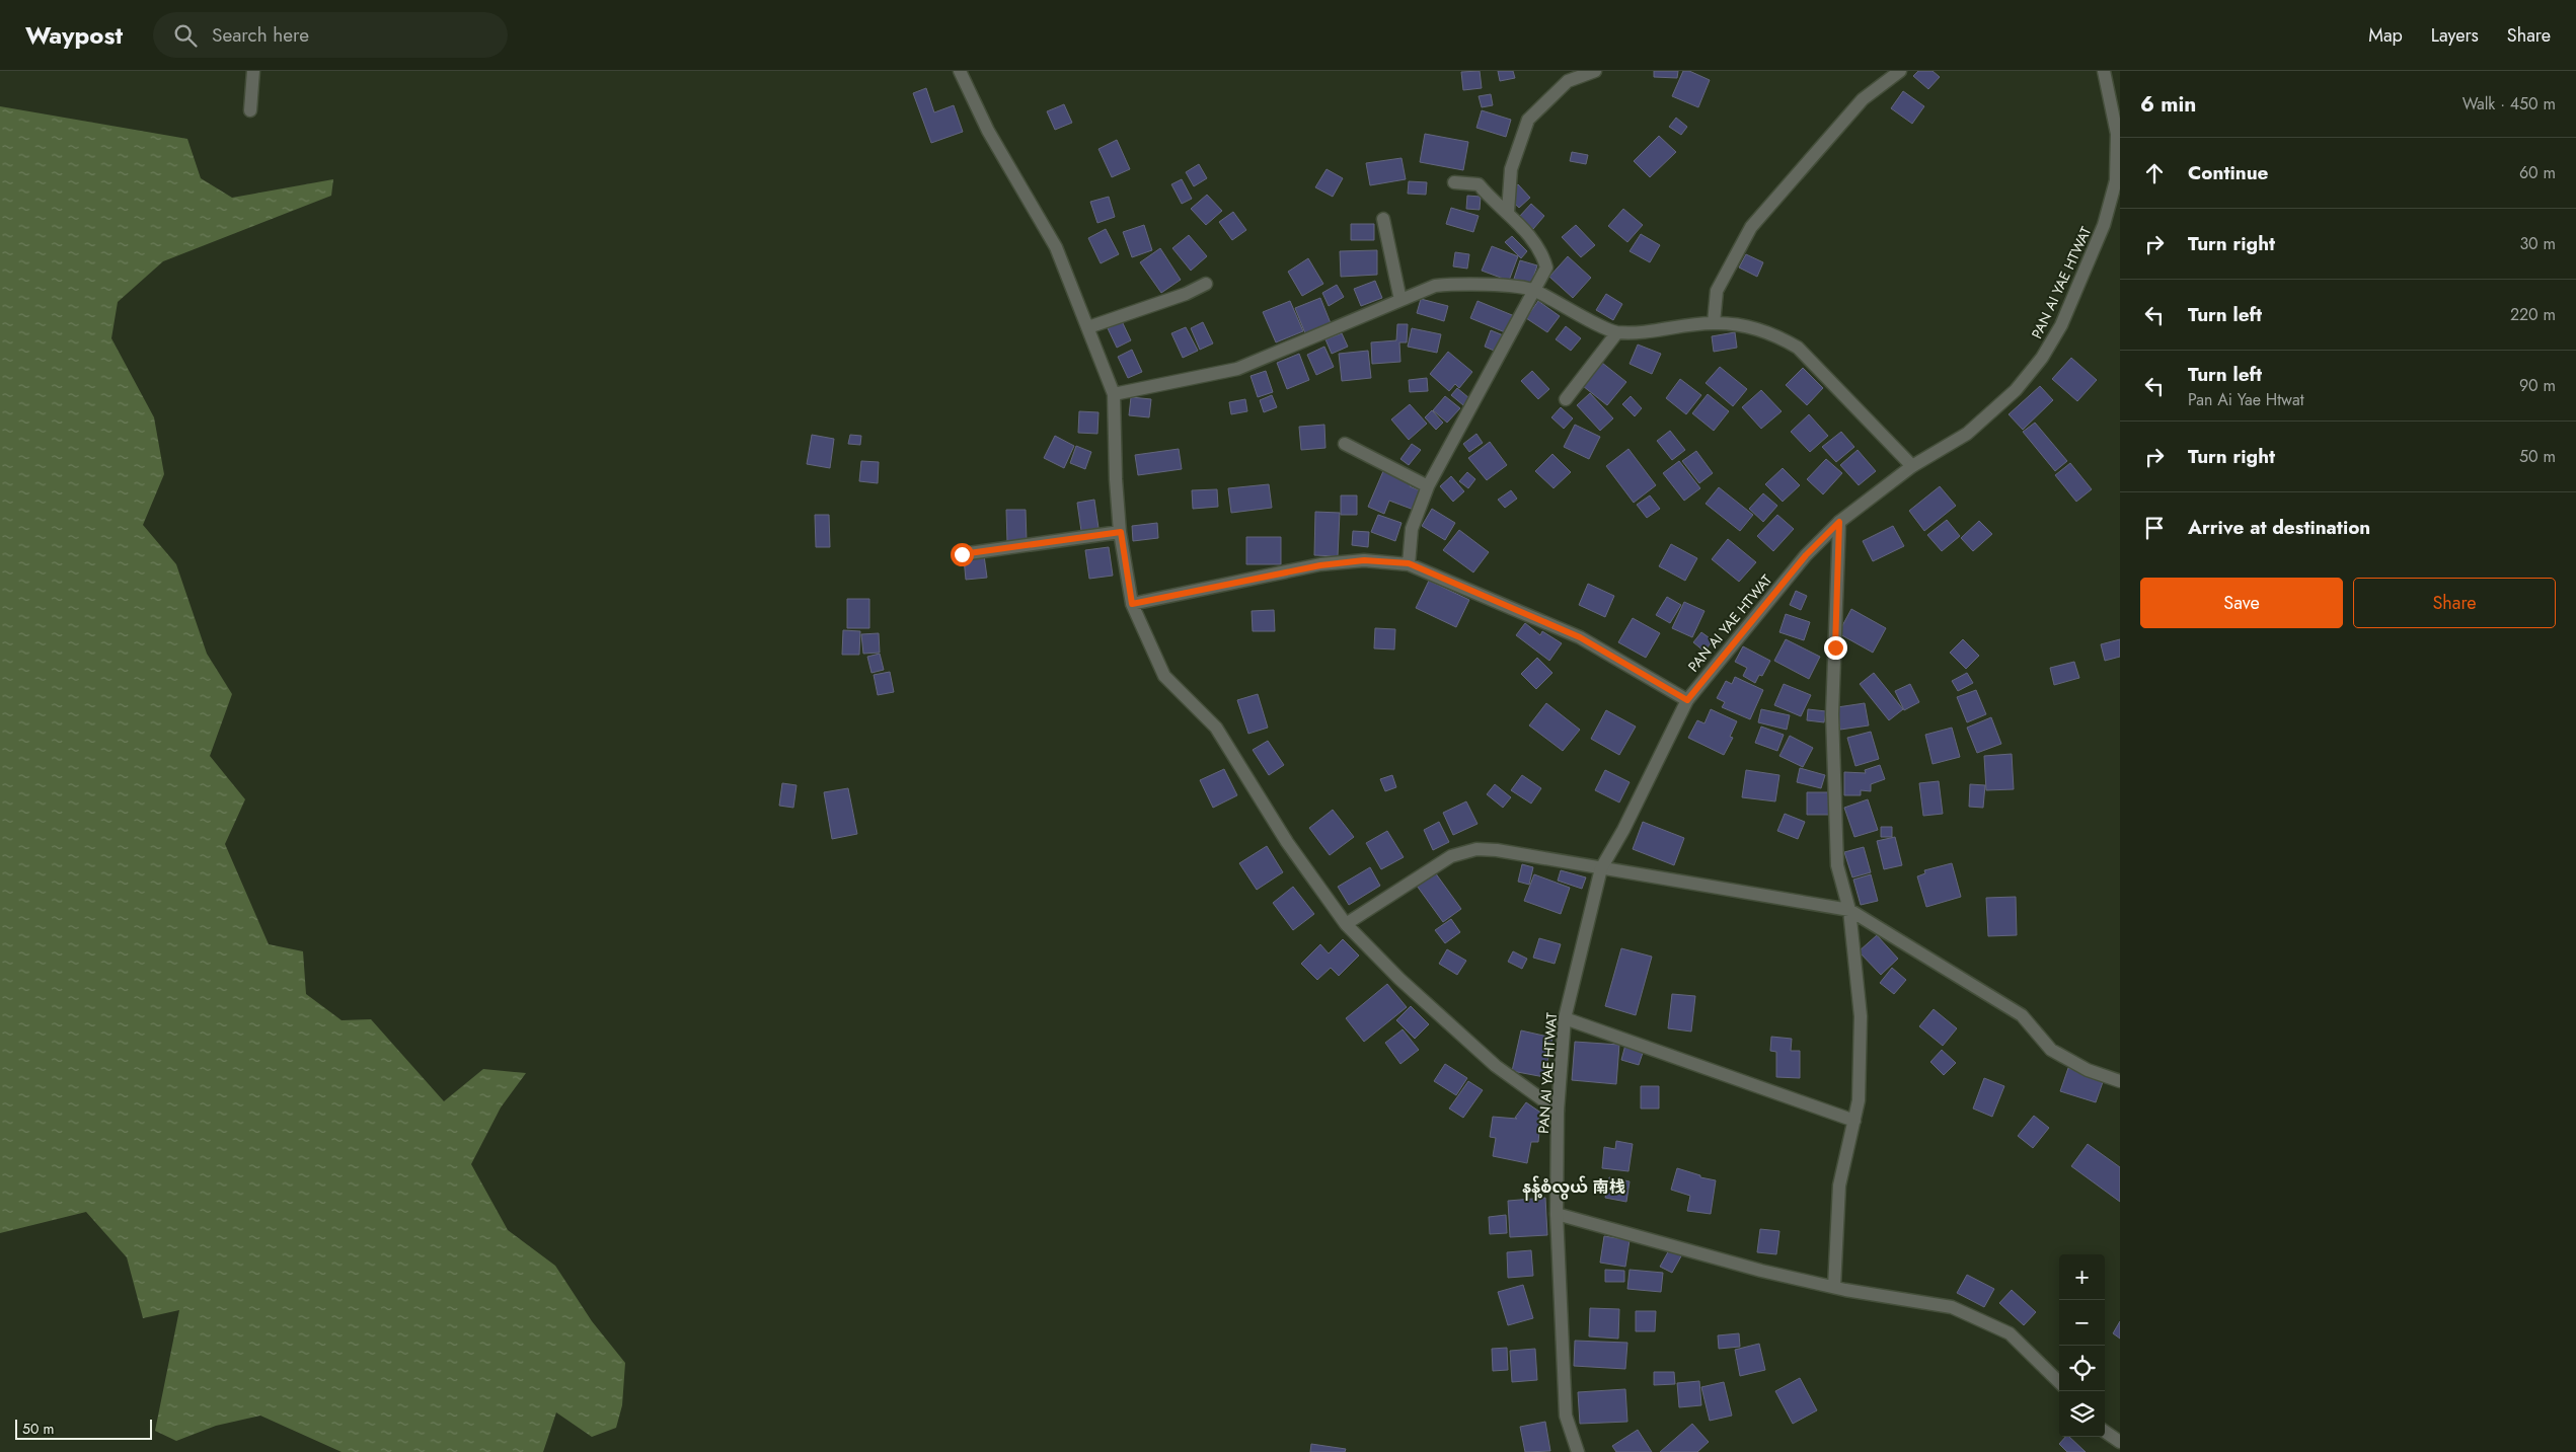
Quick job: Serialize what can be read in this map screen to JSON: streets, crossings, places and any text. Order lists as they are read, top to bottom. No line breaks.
{"streets":{"street":["PAN AI YAE HTWAT"]},"districts":["နန့်စံလွယ် 南栈"],"scale_bar":"50 m","page":{"header":"Waypost","search":"Search here","nav":["Map","Layers","Share"],"heading":["6 min","Walk · 450 m"],"list":[["Continue","60 m"],["Turn right","30 m"],["Turn left","220 m"],["Turn left","Pan Ai Yae Htwat","90 m"],["Turn right","50 m"],"Arrive at destination"],"buttons":["Save","Share"],"map_buttons":["+","−"],"scale":"50 m"}}
